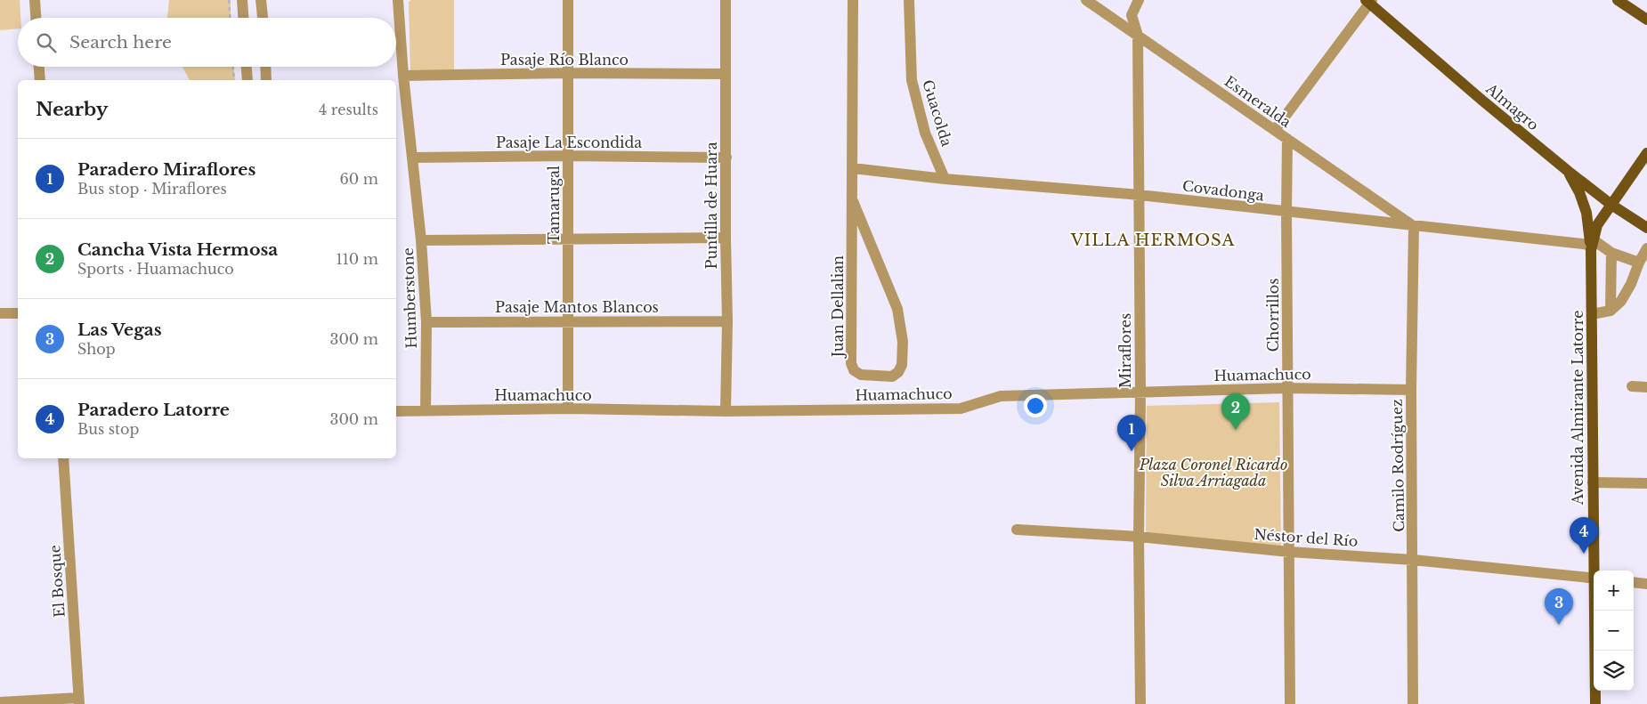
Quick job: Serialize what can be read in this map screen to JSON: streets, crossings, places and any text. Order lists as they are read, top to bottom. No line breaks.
{"streets":{"main road":["Almagro","Avenida Almirante Latorre"],"street":["Pasaje Río Blanco","Esmeralda","Guacolda","Pasaje La Escondida","Covadonga","Tamarugal","Puntilla de Huara","Humberstone","Juan Dellalian","Pasaje Mantos Blancos","Chorrillos","Miraflores","Huamachuco","Camilo Rodríguez","Néstor del Río","El Bosque"]},"crossings":[["Pasaje Río Blanco","Tamarugal"],["Pasaje Río Blanco","Puntilla de Huara"],["Pasaje Río Blanco","Humberstone"],["Esmeralda","Covadonga"],["Esmeralda","Chorrillos"],["Esmeralda","Miraflores"],["Esmeralda","Camilo Rodríguez"],["Almagro","Avenida Almirante Latorre"],["Guacolda","Covadonga"],["Pasaje La Escondida","Tamarugal"],["Pasaje La Escondida","Puntilla de Huara"],["Pasaje La Escondida","Humberstone"],["Covadonga","Juan Dellalian"],["Covadonga","Chorrillos"],["Covadonga","Miraflores"],["Covadonga","Avenida Almirante Latorre"],["Covadonga","Camilo Rodríguez"],["Tamarugal","Pasaje Mantos Blancos"],["Tamarugal","Huamachuco"],["Puntilla de Huara","Pasaje Mantos Blancos"],["Puntilla de Huara","Huamachuco"],["Humberstone","Pasaje Mantos Blancos"],["Humberstone","Huamachuco"],["Chorrillos","Huamachuco"],["Chorrillos","Néstor del Río"],["Miraflores","Huamachuco"],["Miraflores","Néstor del Río"],["Huamachuco","Camilo Rodríguez"],["Camilo Rodríguez","Néstor del Río"]],"districts":["VILLA HERMOSA"],"parks":["Plaza Coronel Ricardo Silva Arriagada"],"page":{"search":"Search here","heading":["Nearby","4 results"],"list":[{"mark":"1","name":"Paradero Miraflores","note":"Bus stop · Miraflores","value":"60 m"},{"mark":"2","name":"Cancha Vista Hermosa","note":"Sports · Huamachuco","value":"110 m"},{"mark":"3","name":"Las Vegas","note":"Shop","value":"300 m"},{"mark":"4","name":"Paradero Latorre","note":"Bus stop","value":"300 m"}],"pins":["2","1","4","3"],"map_buttons":["+","−"]}}
